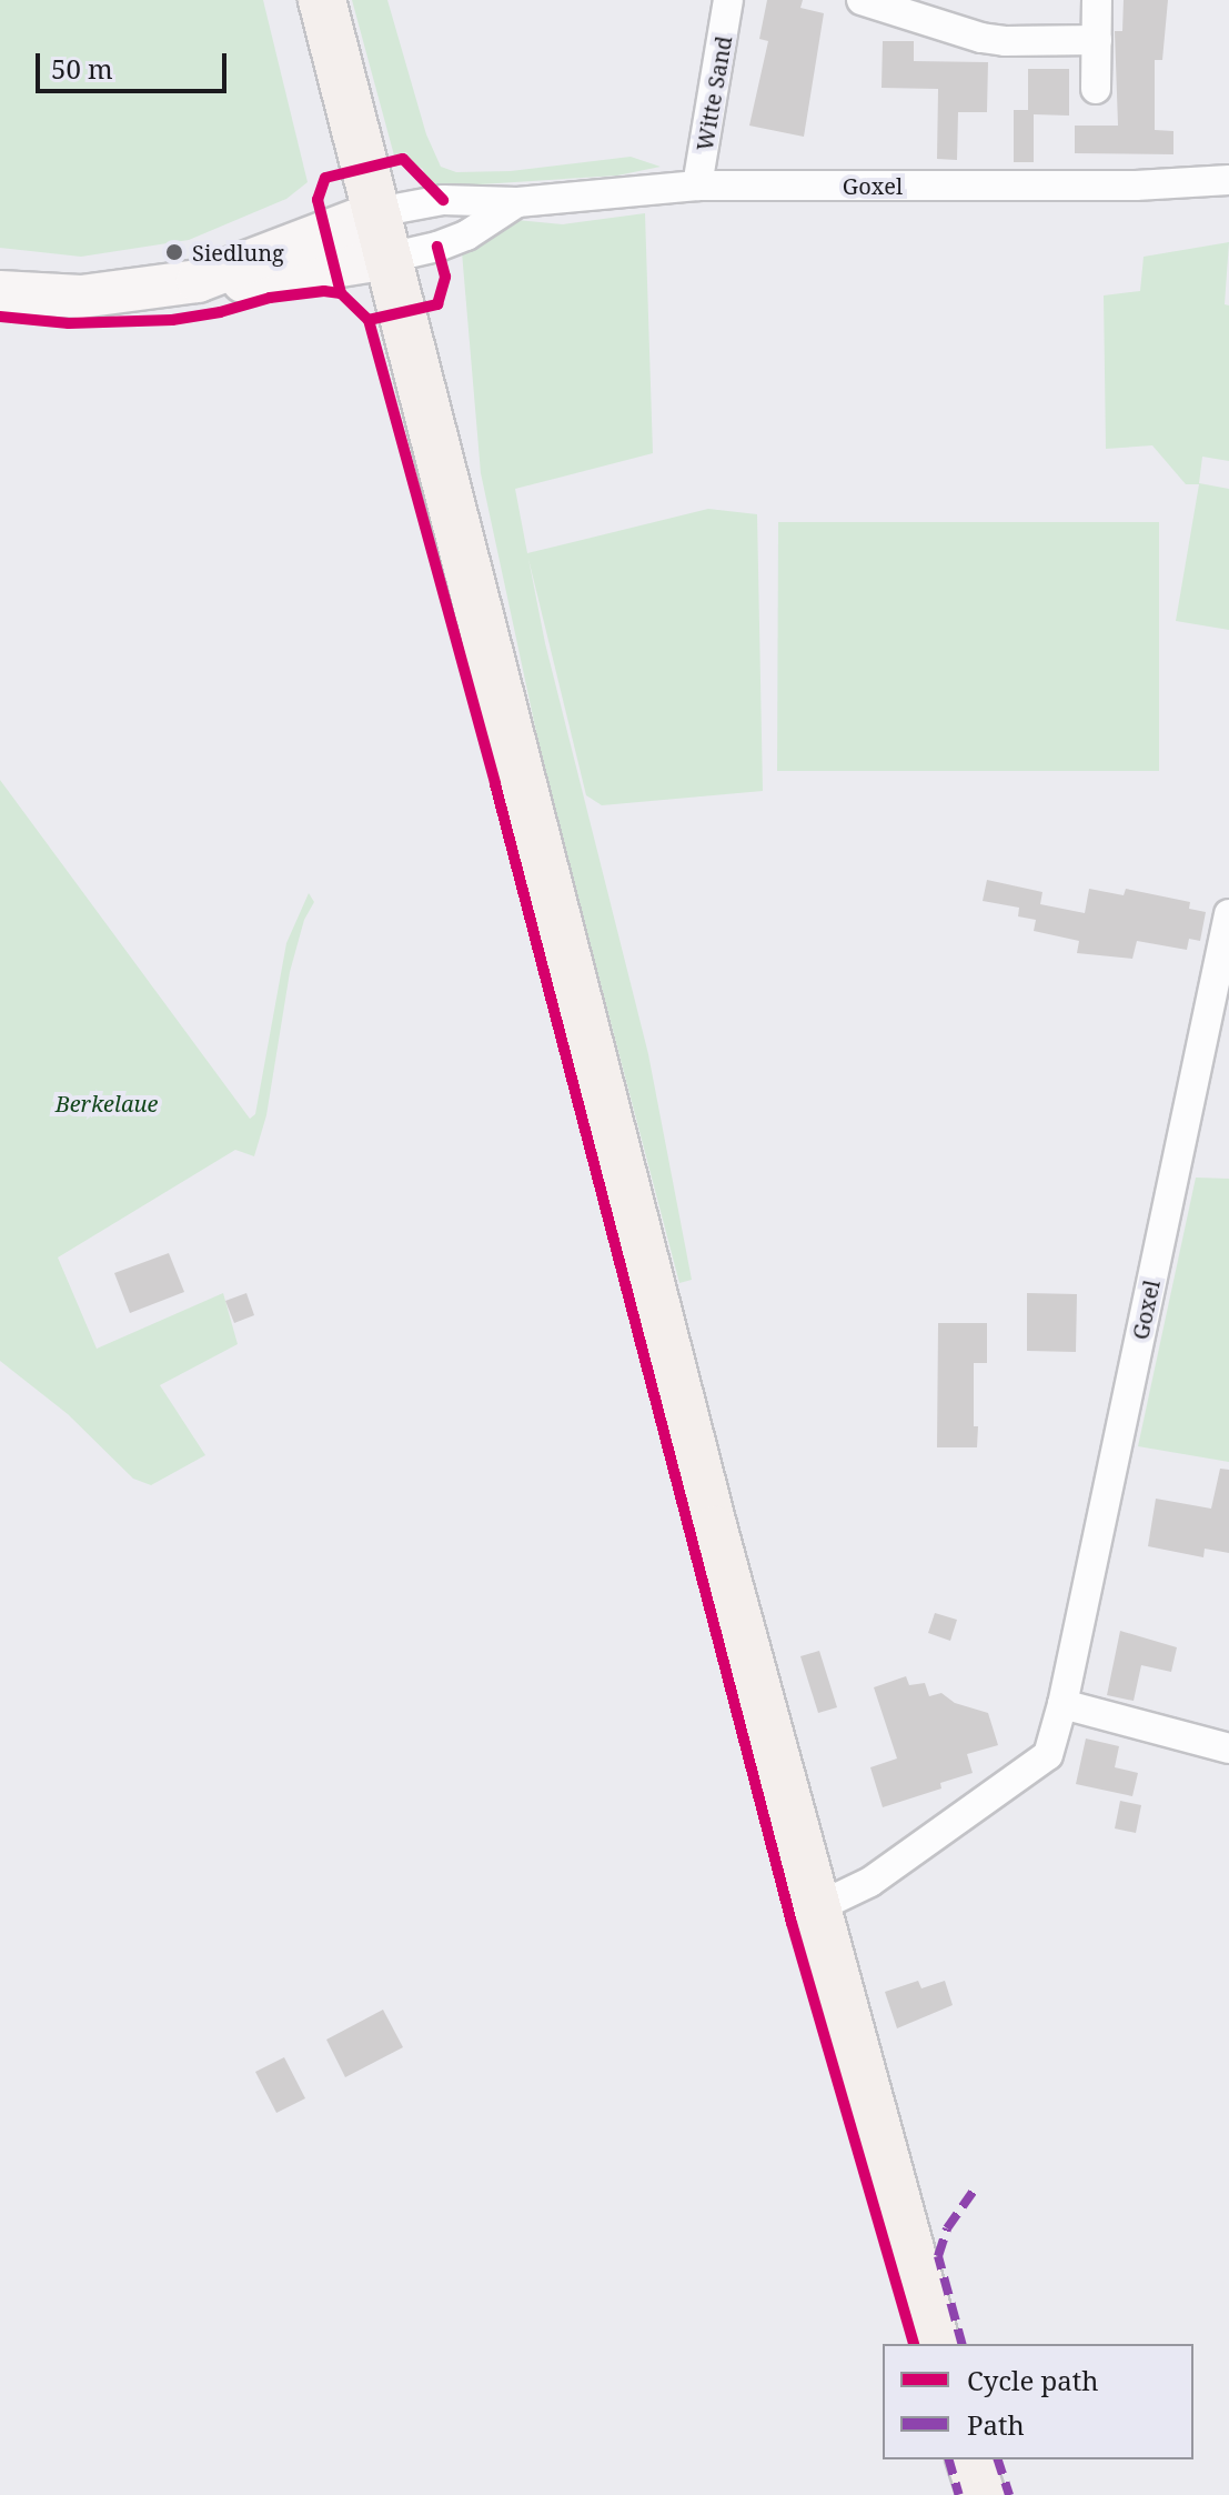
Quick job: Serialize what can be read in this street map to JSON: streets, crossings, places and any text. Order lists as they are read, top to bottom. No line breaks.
{"streets":{"street":["Witte Sand","Goxel"]},"crossings":[["Witte Sand","Goxel"]],"parks":["Berkelaue"],"places":["Siedlung"],"legend":["Cycle path","Path"],"scale_bar":"50 m"}
